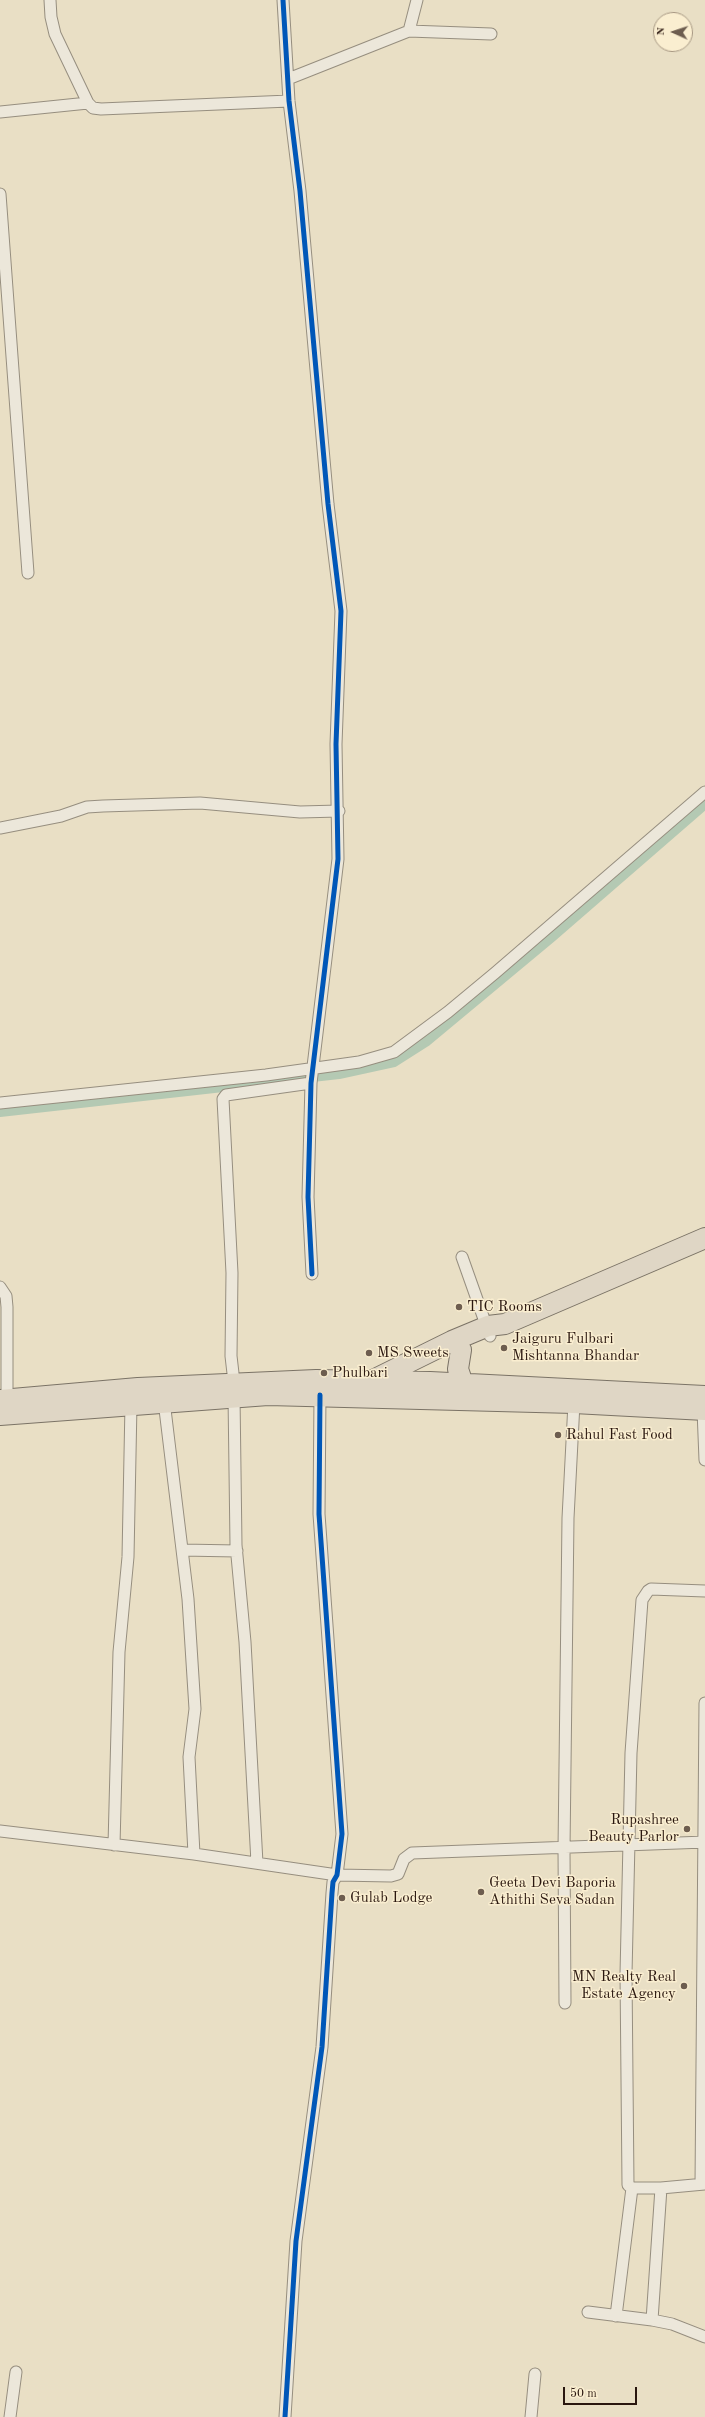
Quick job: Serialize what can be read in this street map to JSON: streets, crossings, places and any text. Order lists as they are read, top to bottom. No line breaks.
{"places":["TIC Rooms","Jaiguru Fulbari Mishtanna Bhandar","MS Sweets","Phulbari","Rahul Fast Food","Rupashree Beauty Parlor","Geeta Devi Baporia Athithi Seva Sadan","Gulab Lodge","MN Realty Real Estate Agency"],"scale_bar":"50 m","north":"left"}
